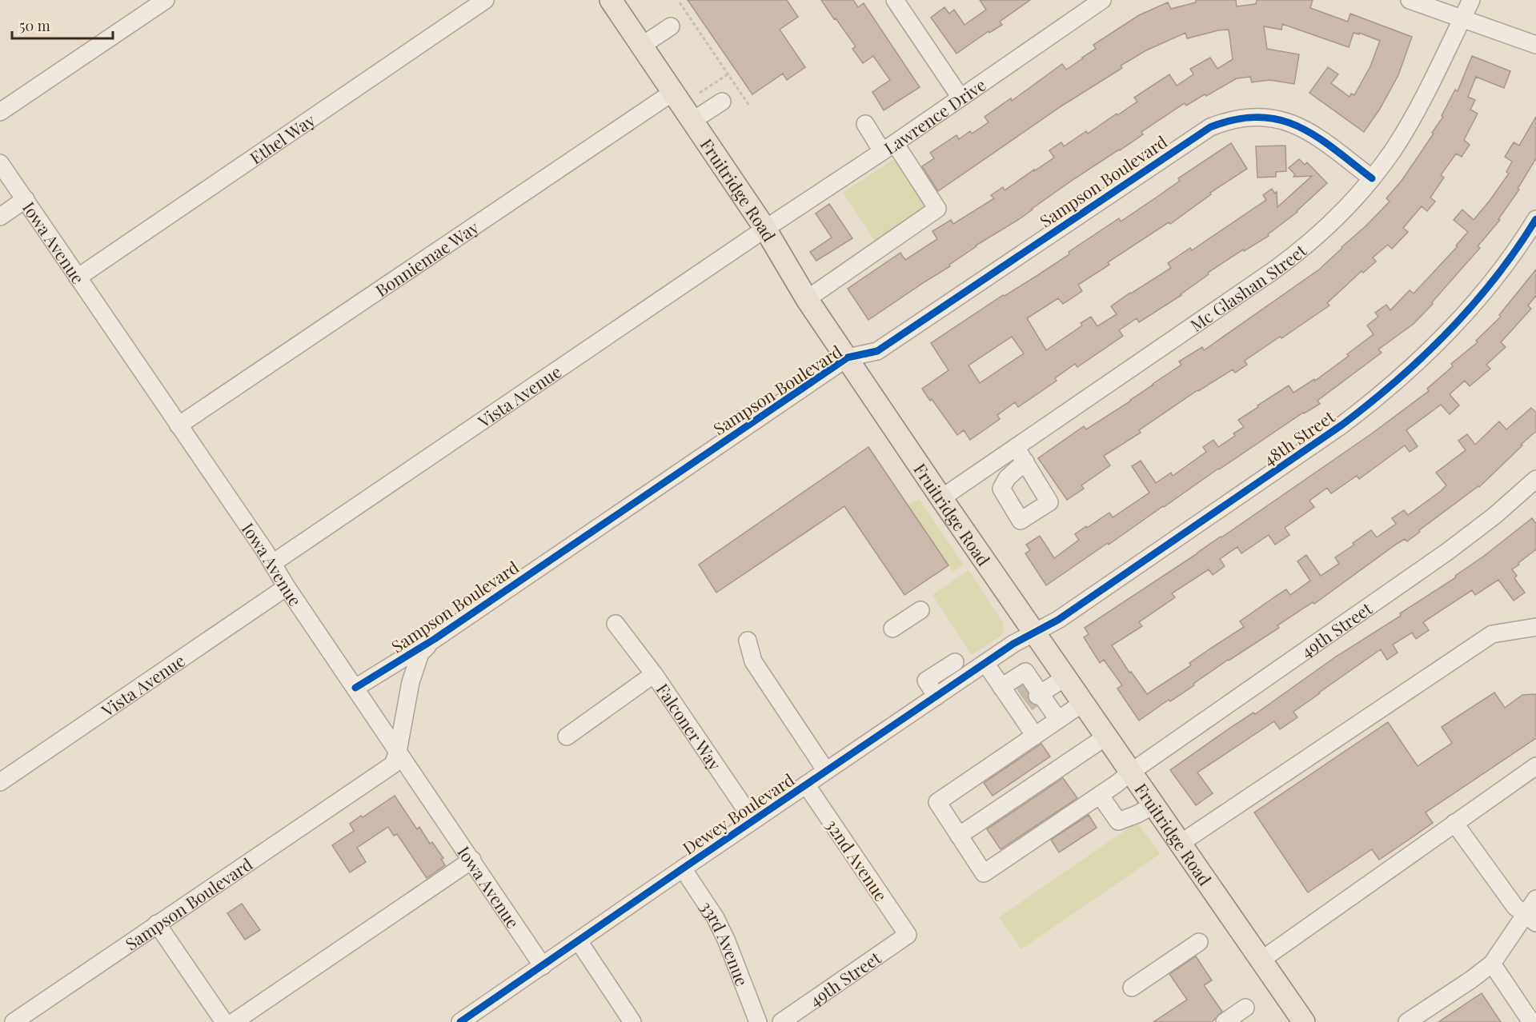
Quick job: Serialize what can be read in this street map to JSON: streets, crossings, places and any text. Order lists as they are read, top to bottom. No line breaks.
{"streets":{"main road":["Fruitridge Road"],"street":["Lawrence Drive","Ethel Way","Sampson Boulevard","Iowa Avenue","Bonniemae Way","Mc Glashan Street","Vista Avenue","48th Street","49th Street","Falconer Way","Dewey Boulevard","32nd Avenue","33rd Avenue"]},"crossings":[["Lawrence Drive","Fruitridge Road"],["Lawrence Drive","Vista Avenue"],["Ethel Way","Iowa Avenue"],["Sampson Boulevard","Fruitridge Road"],["Sampson Boulevard","Iowa Avenue"],["Sampson Boulevard","Mc Glashan Street"],["Fruitridge Road","Bonniemae Way"],["Fruitridge Road","Mc Glashan Street"],["Fruitridge Road","Vista Avenue"],["Fruitridge Road","48th Street"],["Fruitridge Road","49th Street"],["Fruitridge Road","Dewey Boulevard"],["Iowa Avenue","Bonniemae Way"],["Iowa Avenue","Vista Avenue"],["Iowa Avenue","Dewey Boulevard"],["48th Street","Dewey Boulevard"],["49th Street","32nd Avenue"],["Falconer Way","Dewey Boulevard"],["Dewey Boulevard","32nd Avenue"],["Dewey Boulevard","33rd Avenue"]],"scale_bar":"50 m"}
